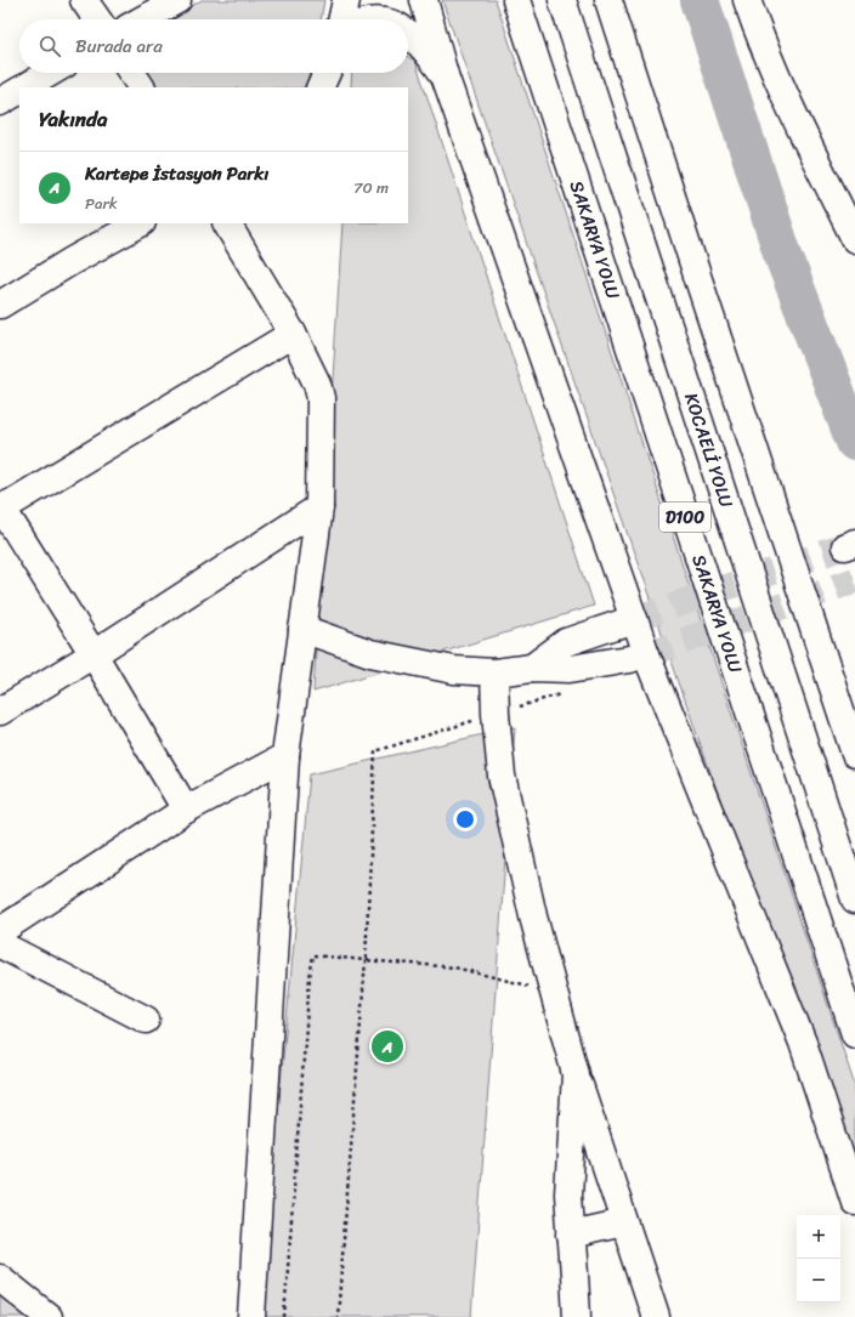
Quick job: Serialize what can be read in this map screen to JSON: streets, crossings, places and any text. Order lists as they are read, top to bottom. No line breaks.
{"streets":{"main road":["SAKARYA YOLU","KOCAELİ YOLU","D100"]},"page":{"search":"Burada ara","heading":"Yakında","list":[{"mark":"A","name":"Kartepe İstasyon Parkı","note":"Park","value":"70 m"}],"pins":"A","map_buttons":["+","−"]}}
